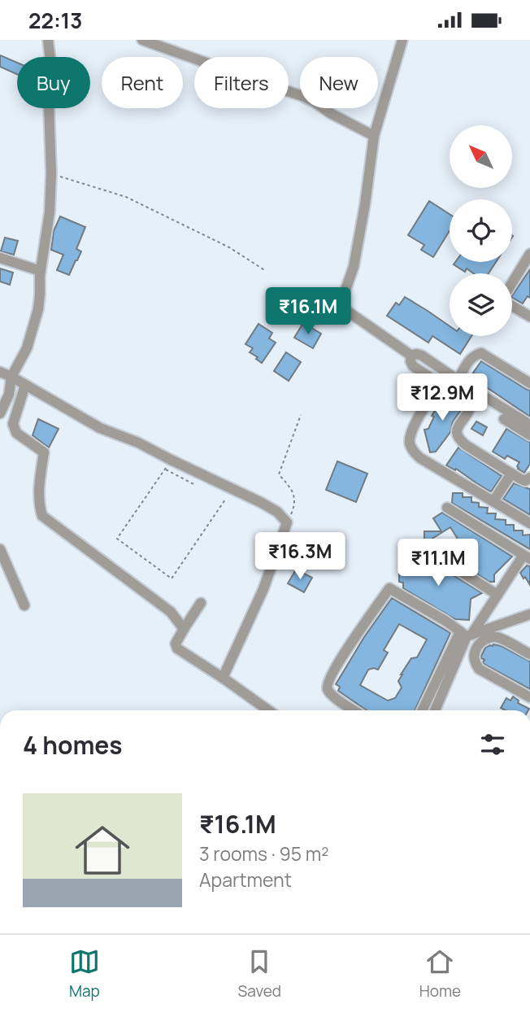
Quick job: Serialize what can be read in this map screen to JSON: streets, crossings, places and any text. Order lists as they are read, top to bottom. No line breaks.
{"north":"top left","page":{"status":"22:13","chip":["Buy","Rent","Filters","New"],"price":["₹16.1M","₹12.9M","₹16.3M","₹11.1M"],"heading":"4 homes","list":[{"name":"₹16.1M","note":"3 rooms · 95 m² · Apartment"}],"tabs":["Map","Saved","Home"]}}
